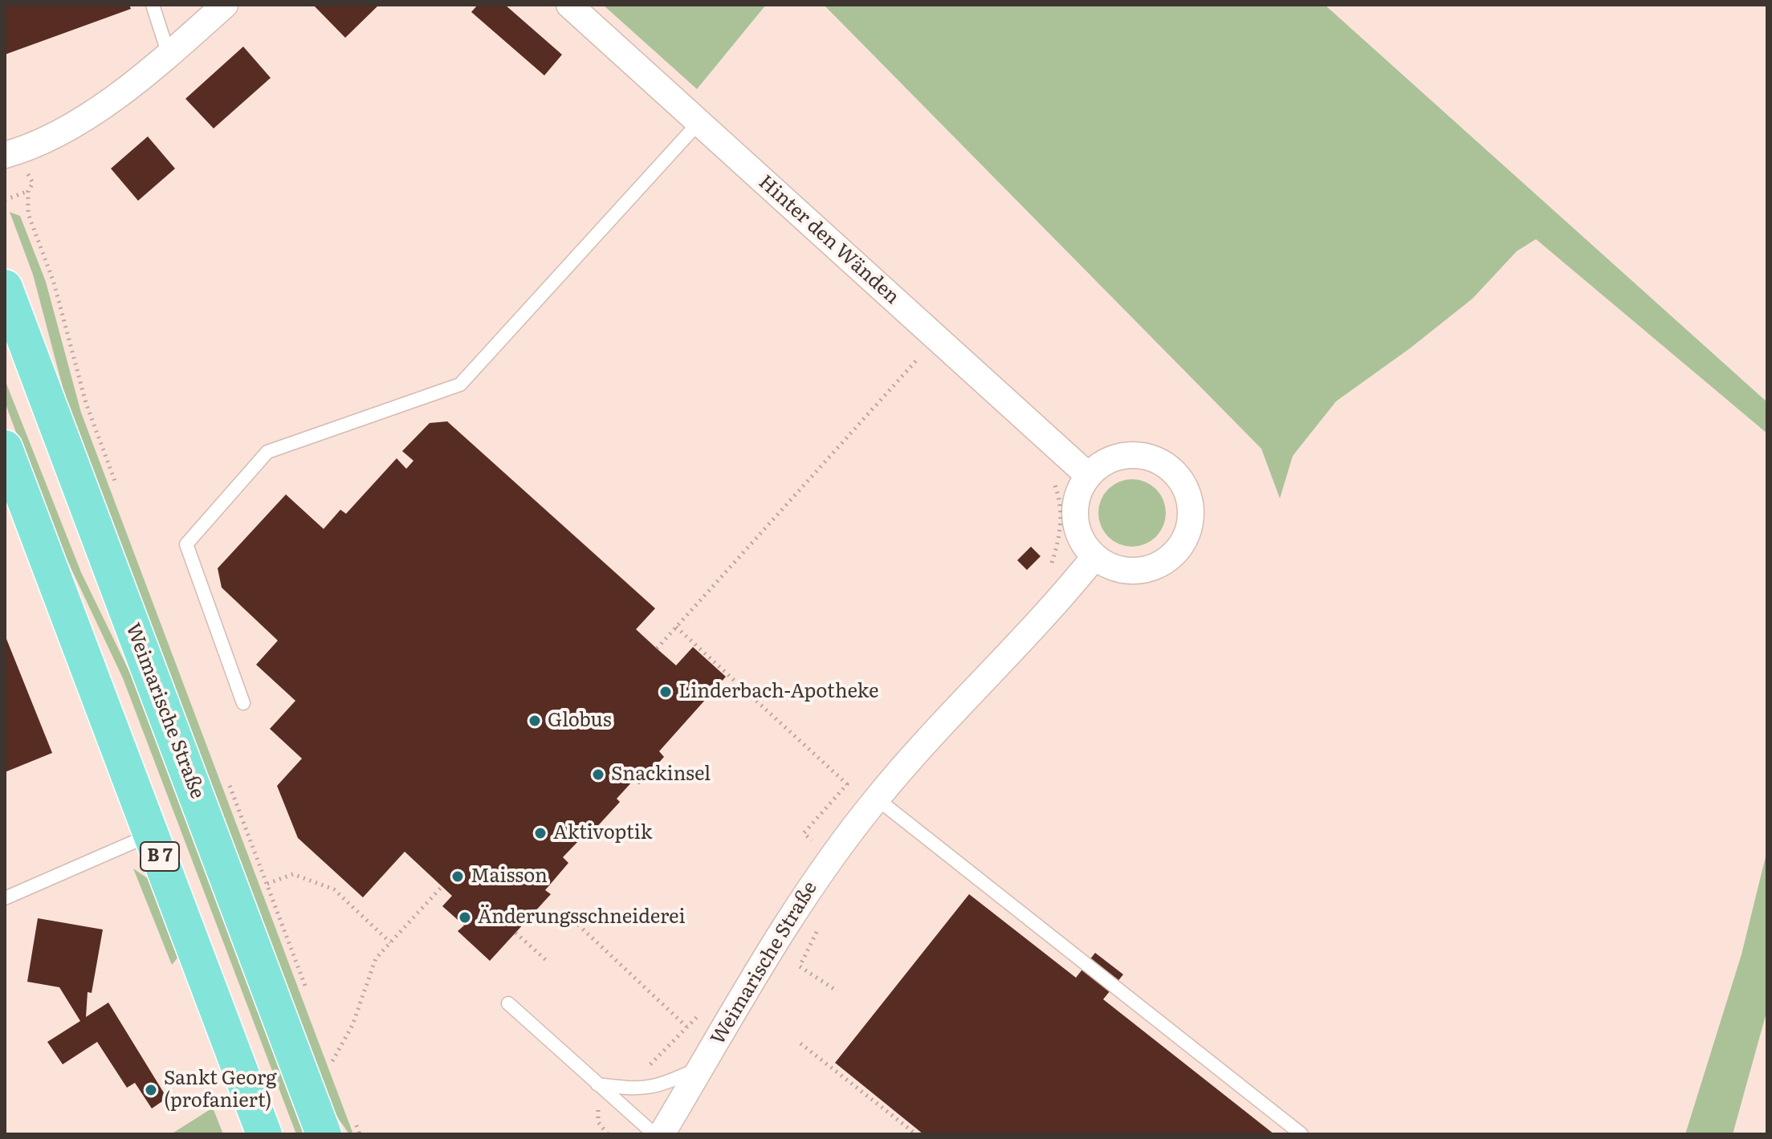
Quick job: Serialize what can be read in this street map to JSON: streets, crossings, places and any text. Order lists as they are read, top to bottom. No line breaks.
{"streets":{"main road":["Weimarische Straße","B 7"],"street":["Hinter den Wänden"]},"crossings":[["Hinter den Wänden","Weimarische Straße"]],"places":["Linderbach-Apotheke","Globus","Snackinsel","Aktivoptik","Maisson","Änderungsschneiderei","Sankt Georg (profaniert)"]}
